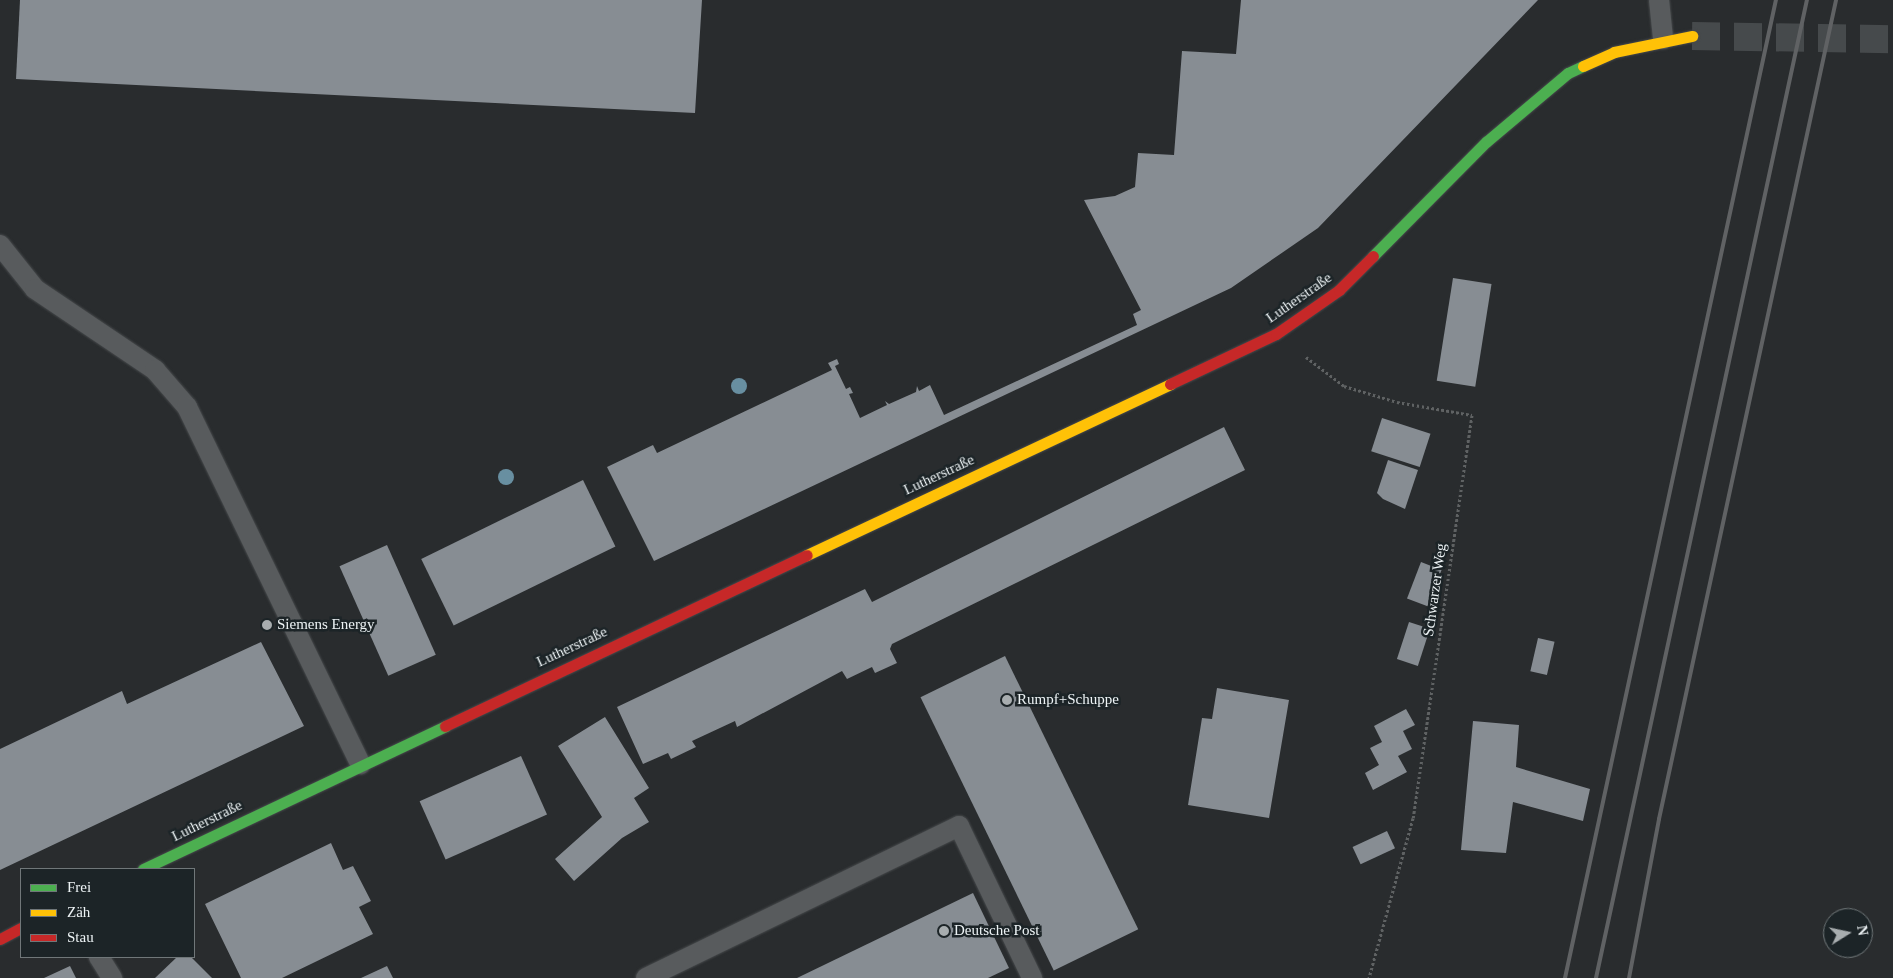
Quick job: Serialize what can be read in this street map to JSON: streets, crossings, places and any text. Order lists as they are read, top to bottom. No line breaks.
{"streets":{"street":["Lutherstraße"],"path":["Schwarzer Weg"]},"crossings":[["Lutherstraße","Schwarzer Weg"]],"places":["Siemens Energy","Rumpf+Schuppe","Deutsche Post"],"legend":["Frei","Zäh","Stau"],"north":"right"}
